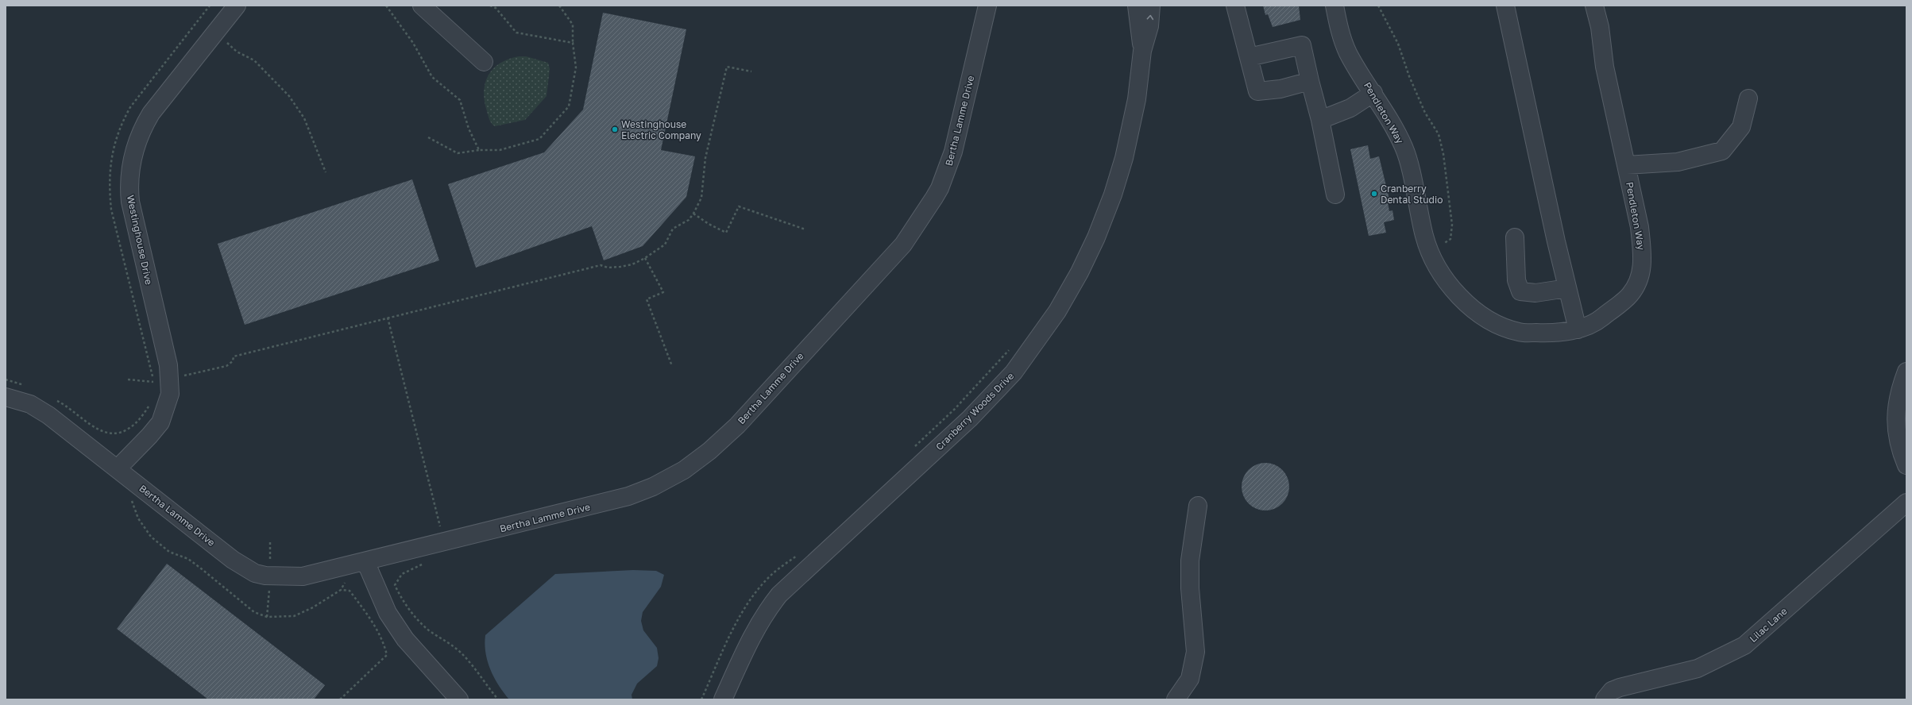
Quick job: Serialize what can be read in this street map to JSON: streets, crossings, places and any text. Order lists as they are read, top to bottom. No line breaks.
{"streets":{"street":["Pendleton Way","Bertha Lamme Drive","Westinghouse Drive","Cranberry Woods Drive","Lilac Lane"]},"crossings":[["Bertha Lamme Drive","Westinghouse Drive"]],"places":["Westinghouse Electric Company","Cranberry Dental Studio"]}
